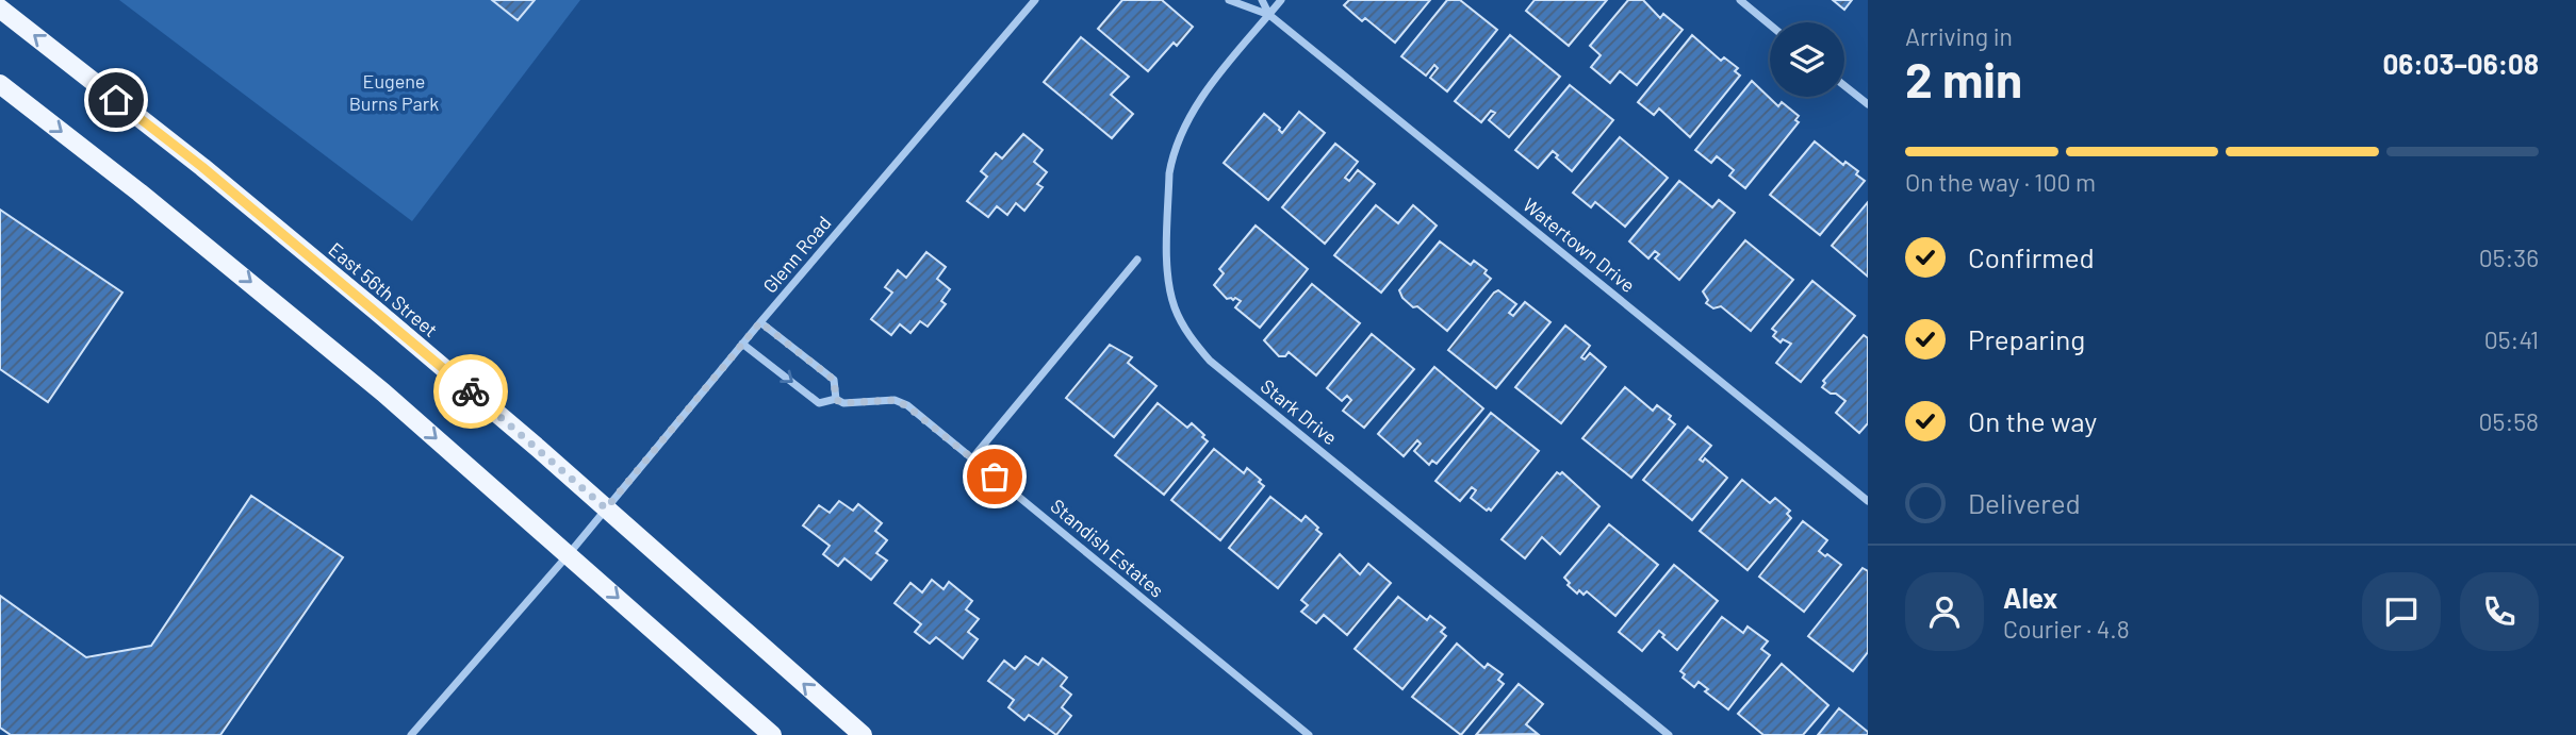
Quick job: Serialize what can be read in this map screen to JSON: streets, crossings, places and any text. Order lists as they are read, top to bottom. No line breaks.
{"streets":{"main road":["East 56th Street"],"street":["Watertown Drive","Glenn Road","Stark Drive","Standish Estates"]},"crossings":[["Watertown Drive","Stark Drive"],["Glenn Road","East 56th Street"],["Glenn Road","Standish Estates"]],"parks":["Eugene Burns Park"],"page":{"heading":["2 min","Arriving in","06:03–06:08"],"panel":["Alex","Courier · 4.8"],"bar":"On the way · 100 m","list":[["Confirmed","05:36"],["Preparing","05:41"],["On the way","05:58"],"Delivered"]}}
